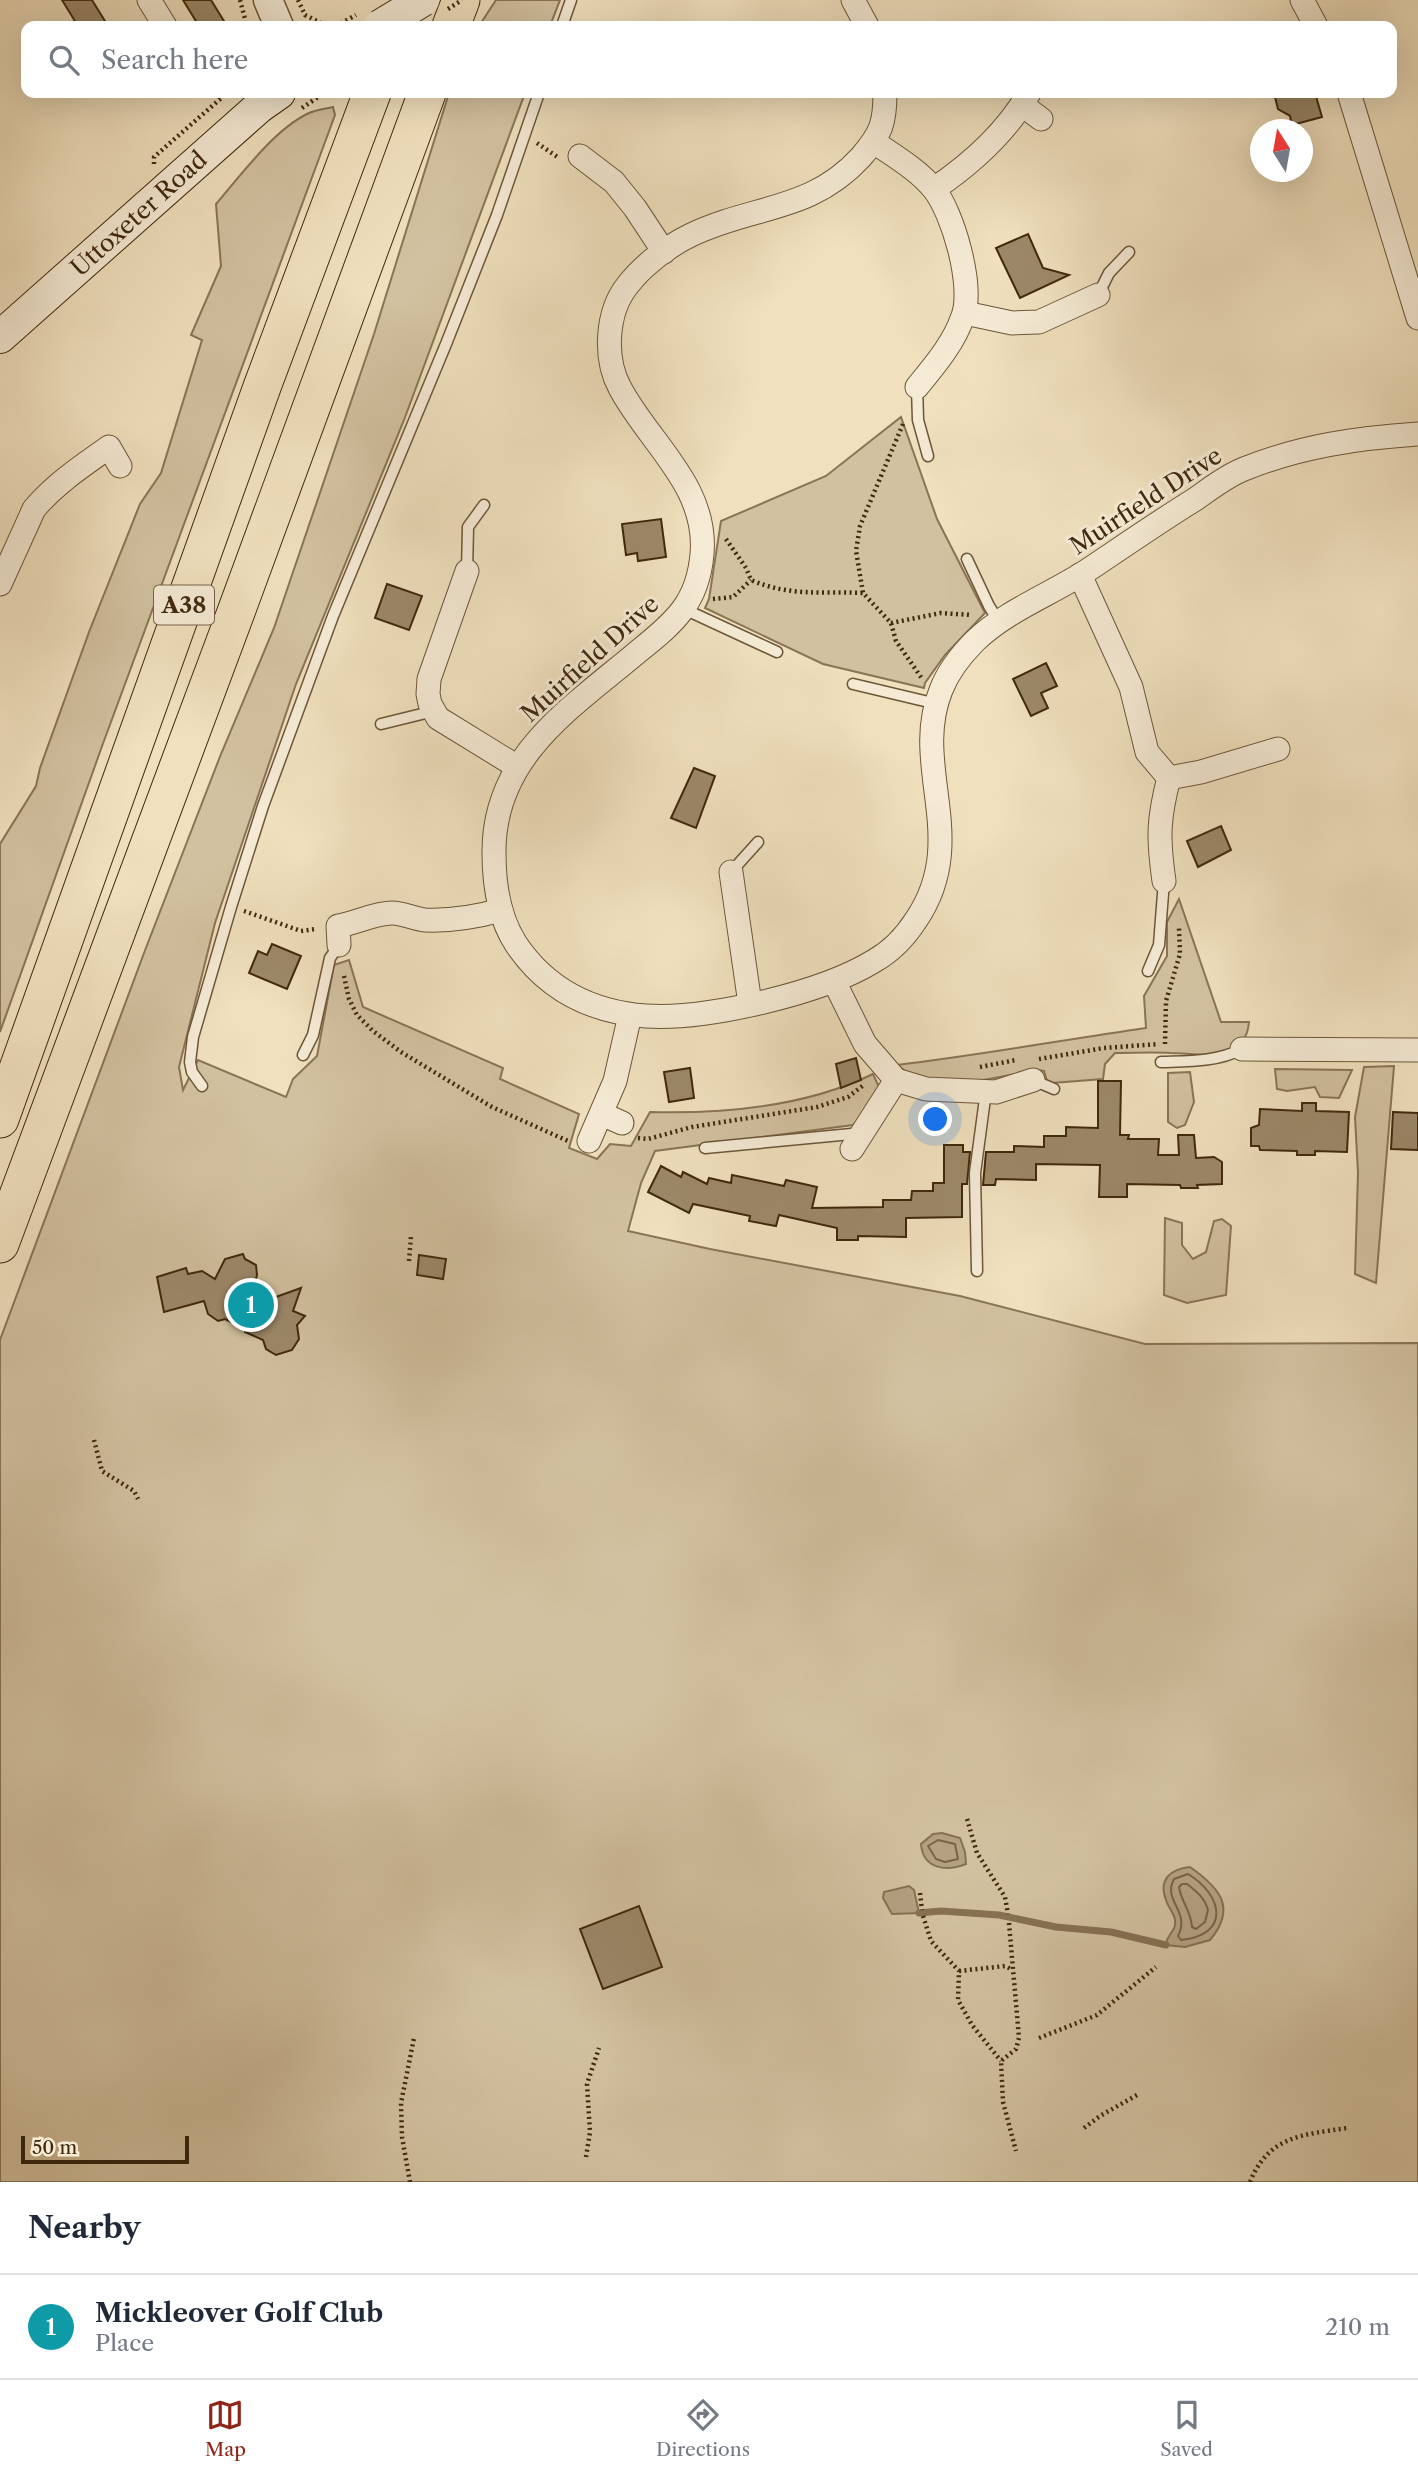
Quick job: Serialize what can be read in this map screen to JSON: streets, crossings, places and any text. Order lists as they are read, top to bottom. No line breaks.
{"streets":{"highway":["A38"],"main road":["Uttoxeter Road"],"street":["Muirfield Drive"]},"scale_bar":"50 m","north":"top","page":{"search":"Search here","pins":"1","scale":"50 m","heading":"Nearby","list":[{"mark":"1","name":"Mickleover Golf Club","note":"Place","value":"210 m"}],"nav":["Map","Directions","Saved"]}}
